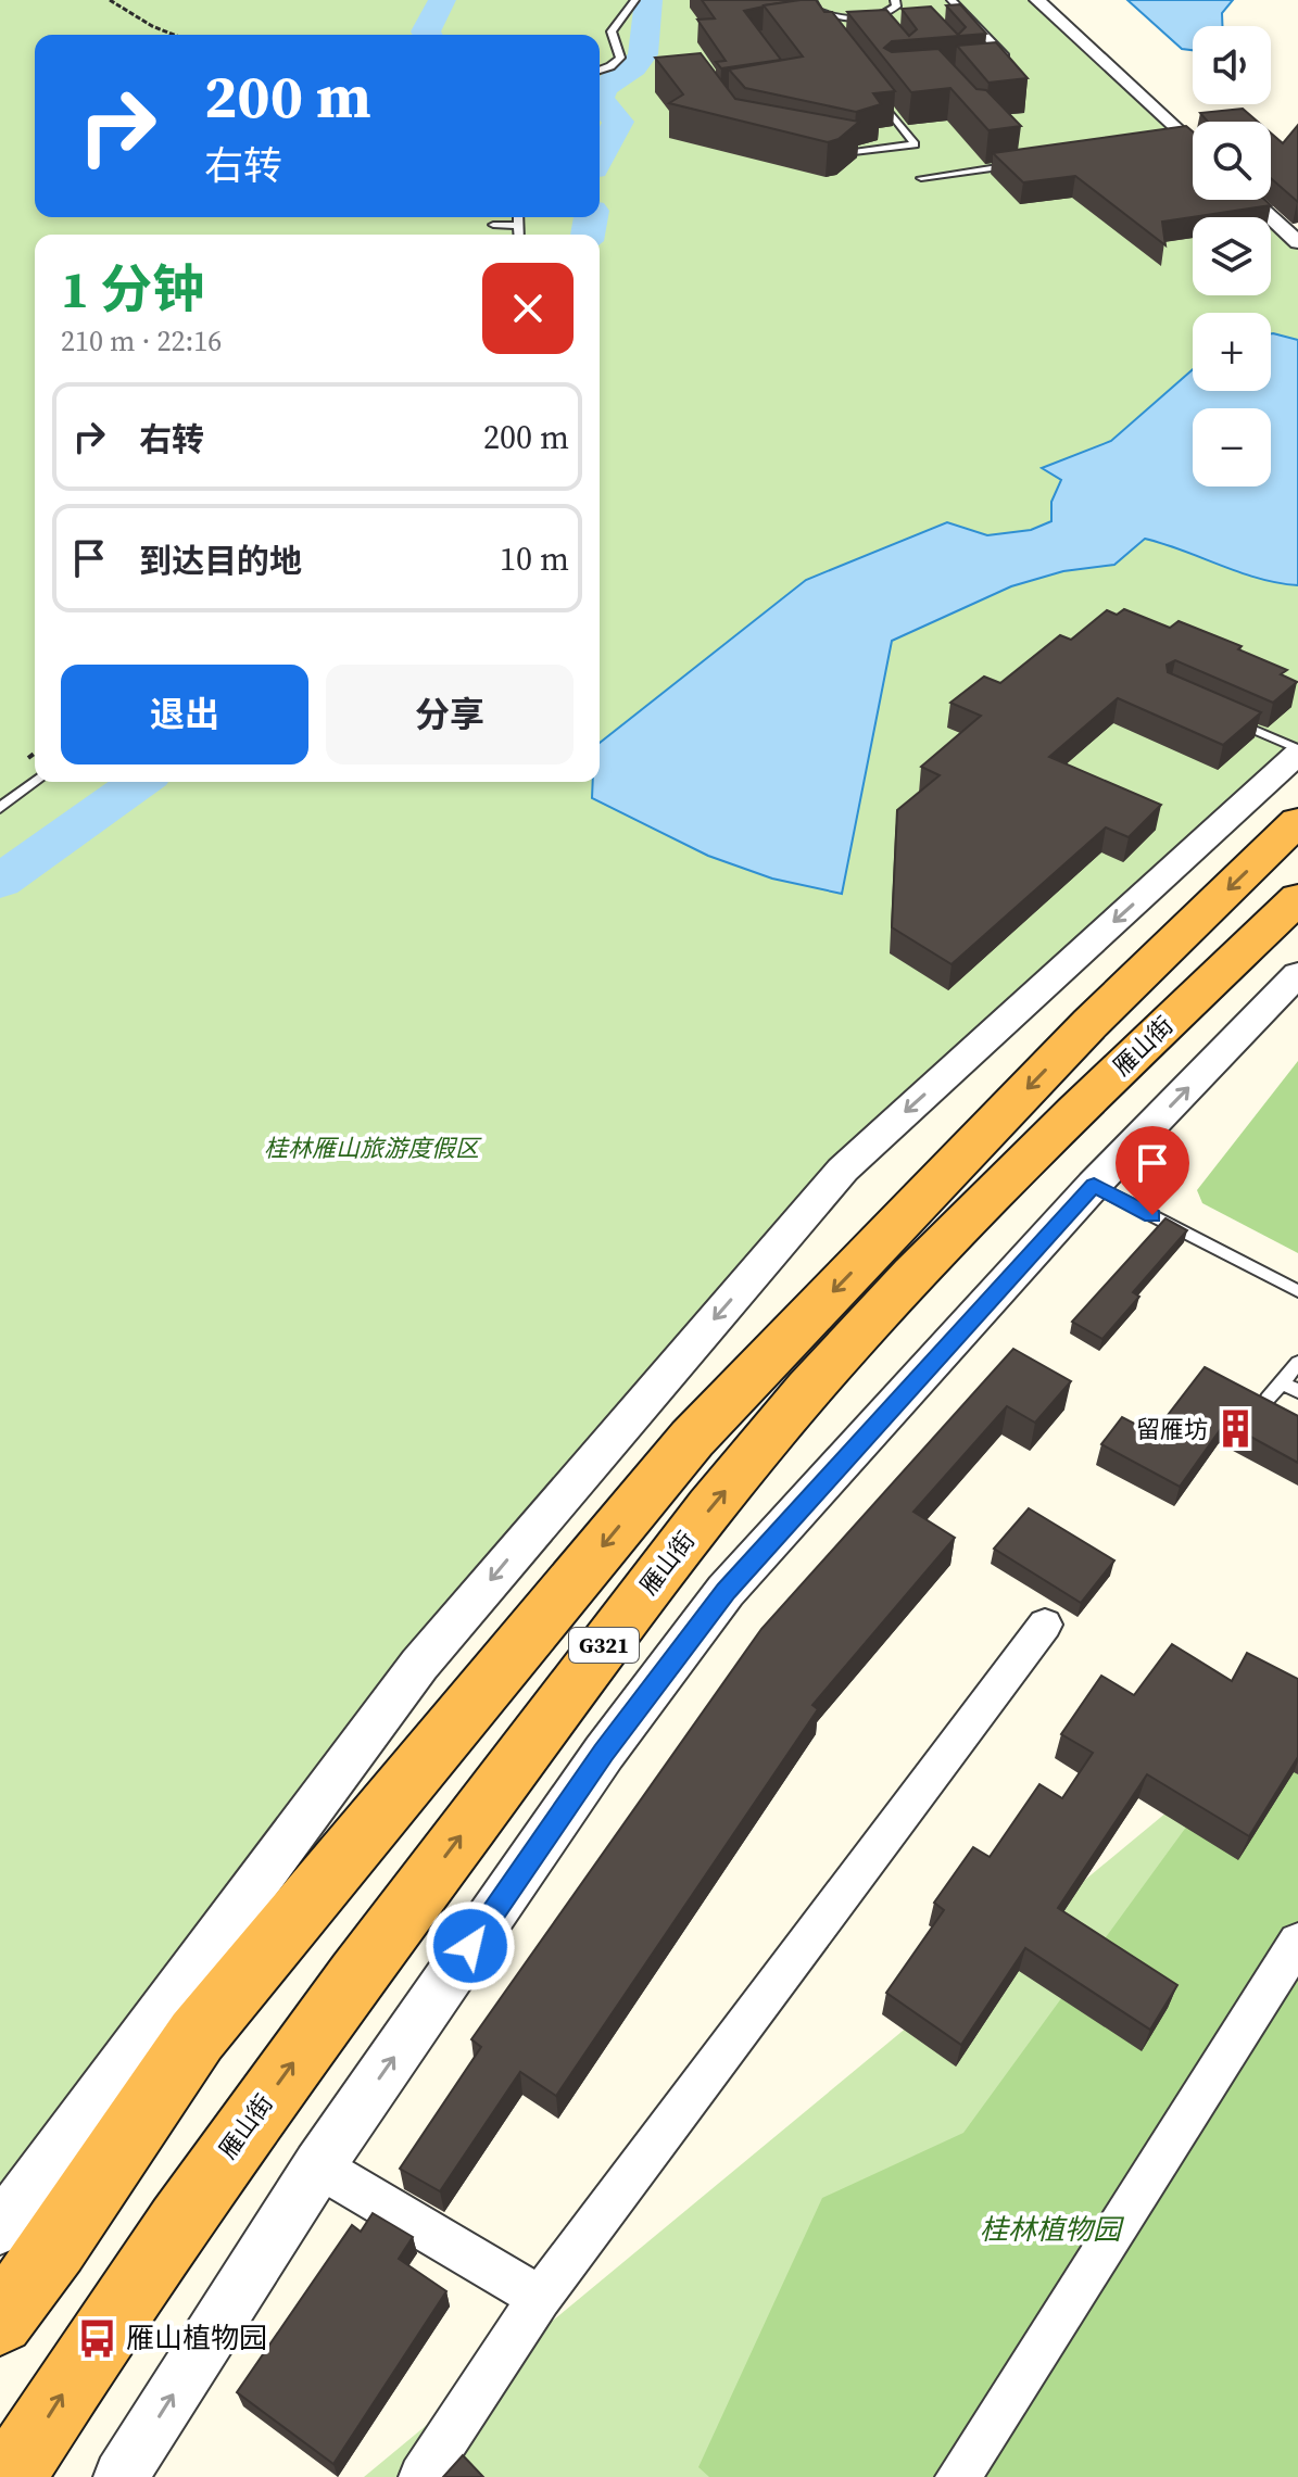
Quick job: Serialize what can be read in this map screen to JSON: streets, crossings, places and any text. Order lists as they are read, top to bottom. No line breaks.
{"streets":{"highway":["雁山街","G321"]},"parks":["桂林雁山旅游度假区","桂林植物园"],"places":{"building":["留雁坊"],"bus stop":["雁山植物园"]},"page":{"map_buttons":["+","−"],"turn":["200 m","右转"],"heading":["1 分钟","210 m · 22:16"],"list":[{"name":"右转","value":"200 m"},{"name":"到达目的地","value":"10 m"}],"buttons":["退出","分享"]}}
